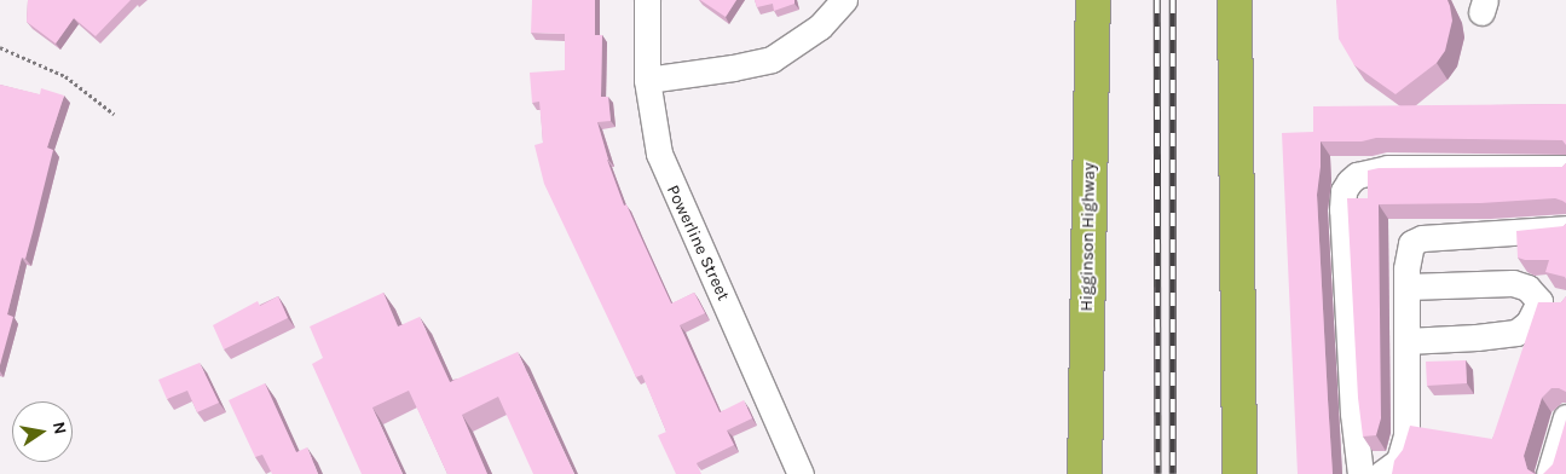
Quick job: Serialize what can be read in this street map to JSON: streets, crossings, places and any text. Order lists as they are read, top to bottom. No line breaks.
{"streets":{"highway":["Higginson Highway"],"street":["Powerline Street"]},"north":"right"}
